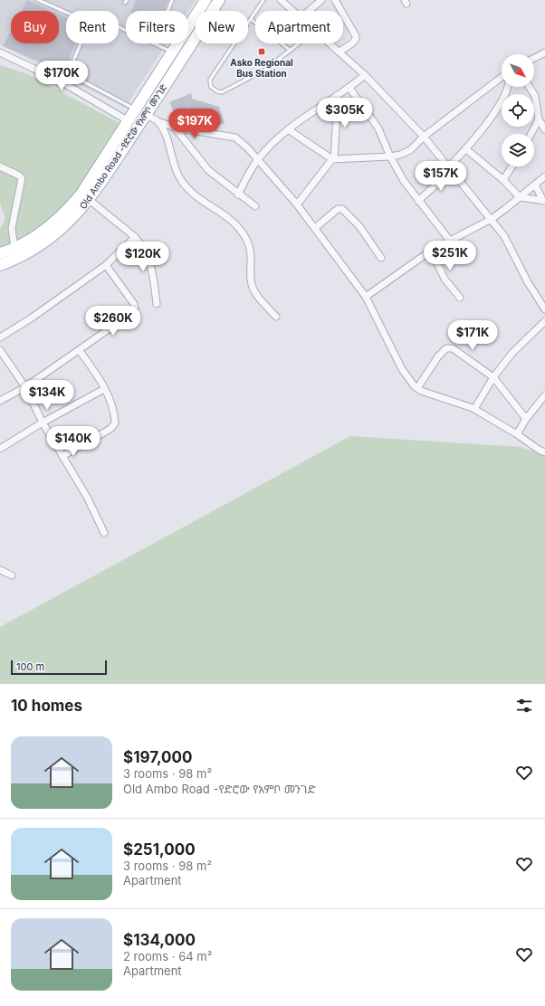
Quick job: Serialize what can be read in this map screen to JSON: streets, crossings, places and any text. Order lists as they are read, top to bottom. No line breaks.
{"streets":{"main road":["Old Ambo Road -የድሮው የአምቦ መንገድ"]},"places":{"transit":["Asko Regional Bus Station"]},"scale_bar":"100 m","north":"bottom right","page":{"chip":["Buy","Rent","Filters","New","Apartment"],"price":["$170K","$305K","$197K","$157K","$251K","$120K","$260K","$171K","$134K","$140K"],"scale":"100 m","heading":"10 homes","list":[{"name":"$197,000","note":"3 rooms · 98 m² · Old Ambo Road -የድሮው የአምቦ መንገድ"},{"name":"$251,000","note":"3 rooms · 98 m² · Apartment"},{"name":"$134,000","note":"2 rooms · 64 m² · Apartment"}]}}
